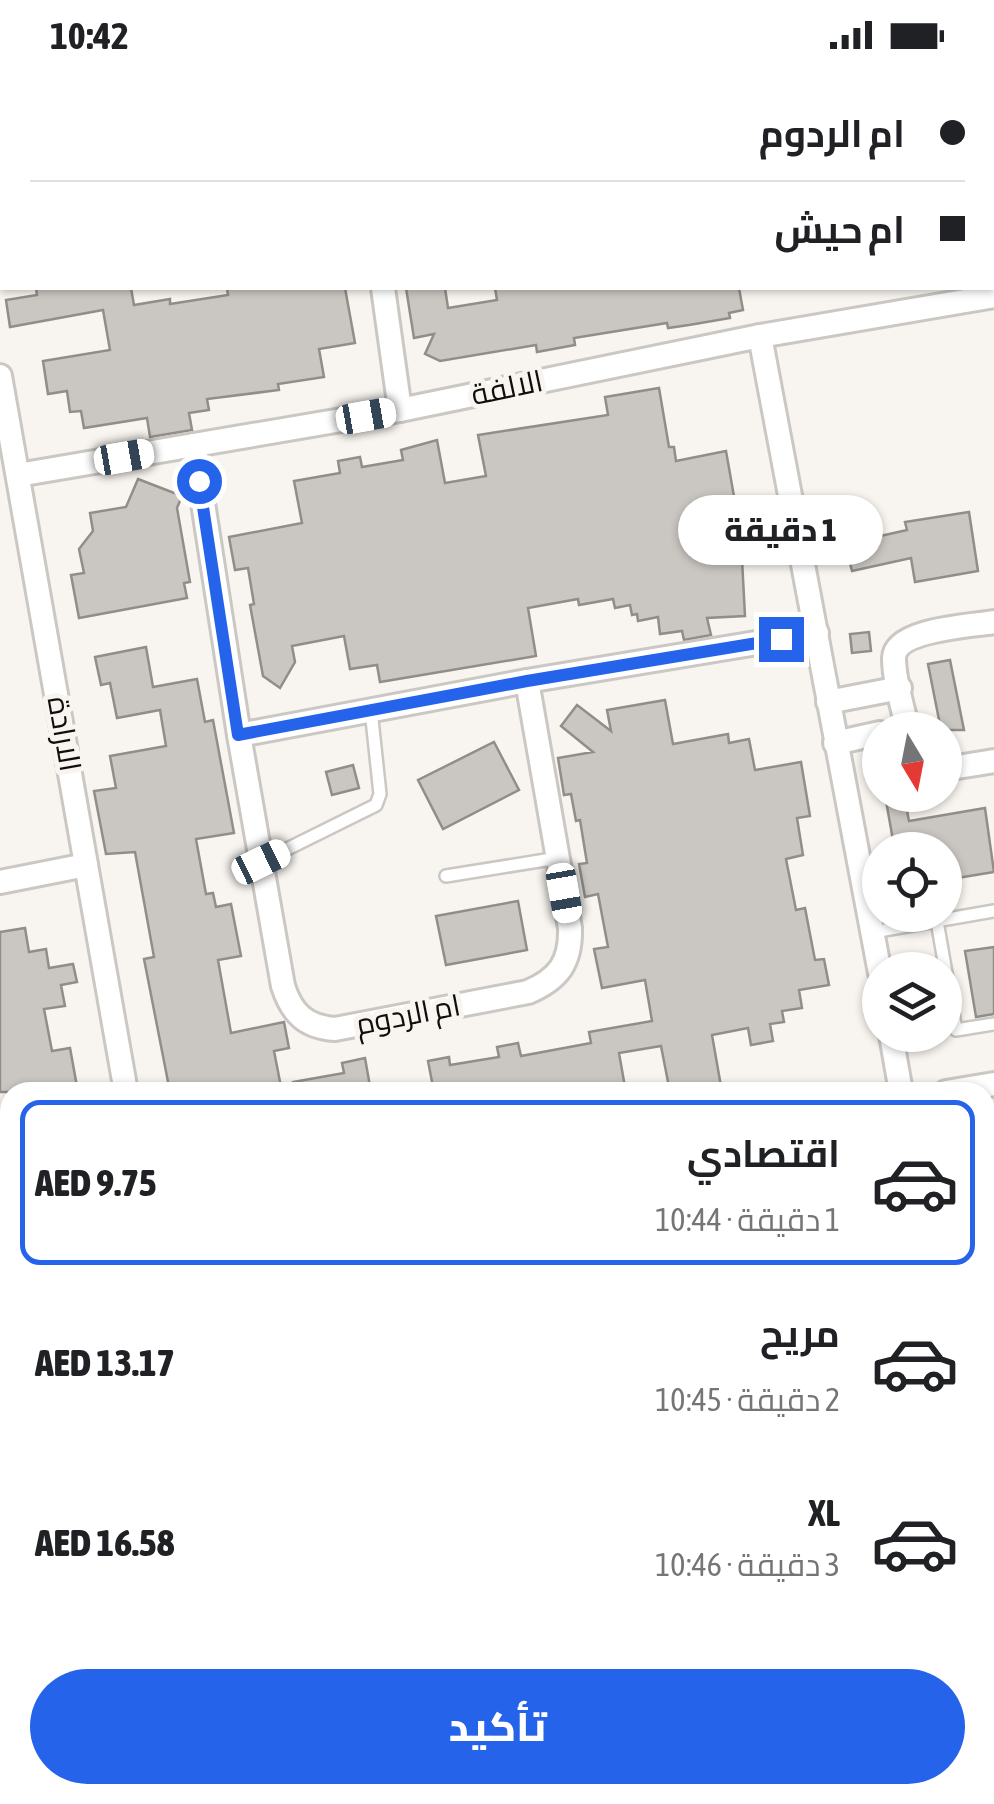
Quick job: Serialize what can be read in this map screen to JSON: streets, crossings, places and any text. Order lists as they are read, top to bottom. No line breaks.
{"streets":{"street":["الالفة","الارادة","ام الردوم"]},"crossings":[["الالفة","الارادة"],["الالفة","ام الردوم"]],"north":"bottom","page":{"status":"10:42","banner":["ام الردوم","ام حيش"],"bubble":"1 دقيقة","list":[{"name":"اقتصادي","note":"1 دقيقة · 10:44","value":"AED 9.75"},{"name":"مريح","note":"2 دقيقة · 10:45","value":"AED 13.17"},{"name":"XL","note":"3 دقيقة · 10:46","value":"AED 16.58"}],"buttons":"تأكيد"}}
